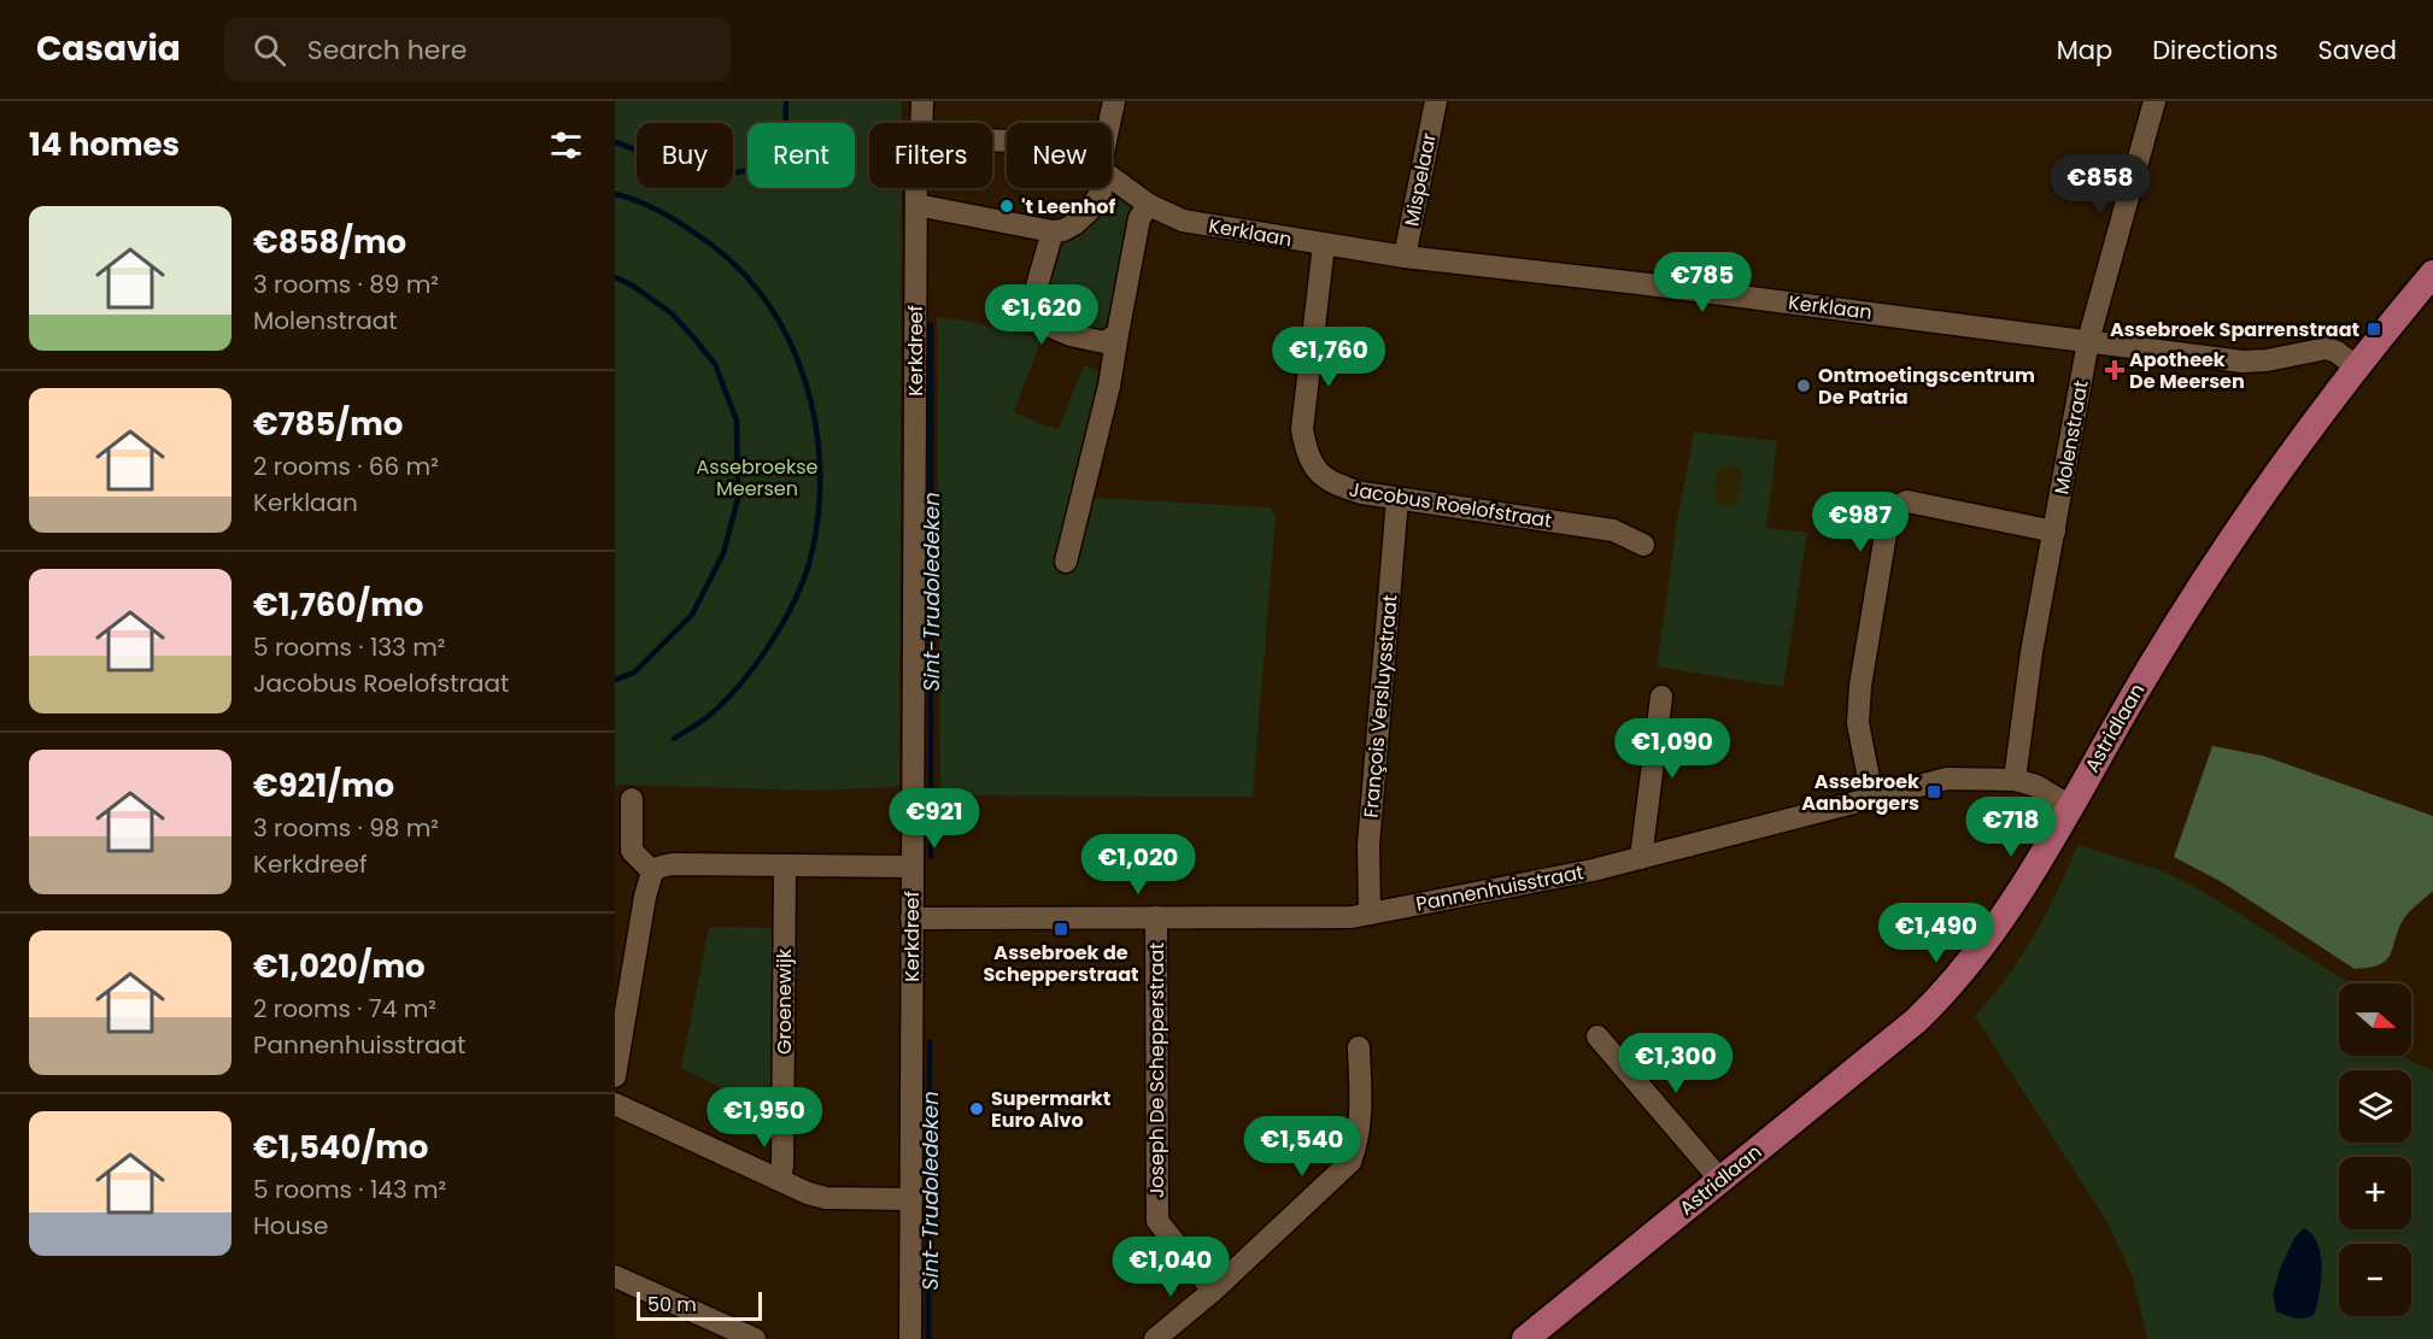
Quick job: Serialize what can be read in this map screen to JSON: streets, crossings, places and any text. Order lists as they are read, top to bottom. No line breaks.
{"streets":{"main road":["Astridlaan"],"street":["Mispelaar","Kerklaan","Kerkdreef","Molenstraat","Jacobus Roelofstraat","François Versluysstraat","Pannenhuisstraat","Groenewijk","Joseph De Schepperstraat"]},"crossings":[["Mispelaar","Kerklaan"],["Kerklaan","Molenstraat"],["Kerklaan","Jacobus Roelofstraat"],["Kerklaan","Astridlaan"],["Kerkdreef","Pannenhuisstraat"],["Molenstraat","Pannenhuisstraat"],["Jacobus Roelofstraat","François Versluysstraat"],["François Versluysstraat","Pannenhuisstraat"],["Astridlaan","Pannenhuisstraat"],["Pannenhuisstraat","Joseph De Schepperstraat"]],"water":["Sint-Trudoledeken"],"parks":["Assebroekse Meersen"],"places":{"other":["'t Leenhof","Ontmoetingscentrum De Patria","Supermarkt Euro Alvo"],"transit":["Assebroek Sparrenstraat","Assebroek Aanborgers","Assebroek de Schepperstraat"],"health":["Apotheek De Meersen"]},"scale_bar":"50 m","north":"right","page":{"header":"Casavia","search":"Search here","nav":["Map","Directions","Saved"],"heading":"14 homes","chip":["Buy","Rent","Filters","New"],"price":["€858","€785","€1,620","€1,760","€987","€1,090","€921","€718","€1,020","€1,490","€1,300","€1,950","€1,540","€1,040"],"list":[{"name":"€858/mo","note":"3 rooms · 89 m² · Molenstraat"},{"name":"€785/mo","note":"2 rooms · 66 m² · Kerklaan"},{"name":"€1,760/mo","note":"5 rooms · 133 m² · Jacobus Roelofstraat"},{"name":"€921/mo","note":"3 rooms · 98 m² · Kerkdreef"},{"name":"€1,020/mo","note":"2 rooms · 74 m² · Pannenhuisstraat"},{"name":"€1,540/mo","note":"5 rooms · 143 m² · House"}],"map_buttons":["+","−"],"scale":"50 m"}}
